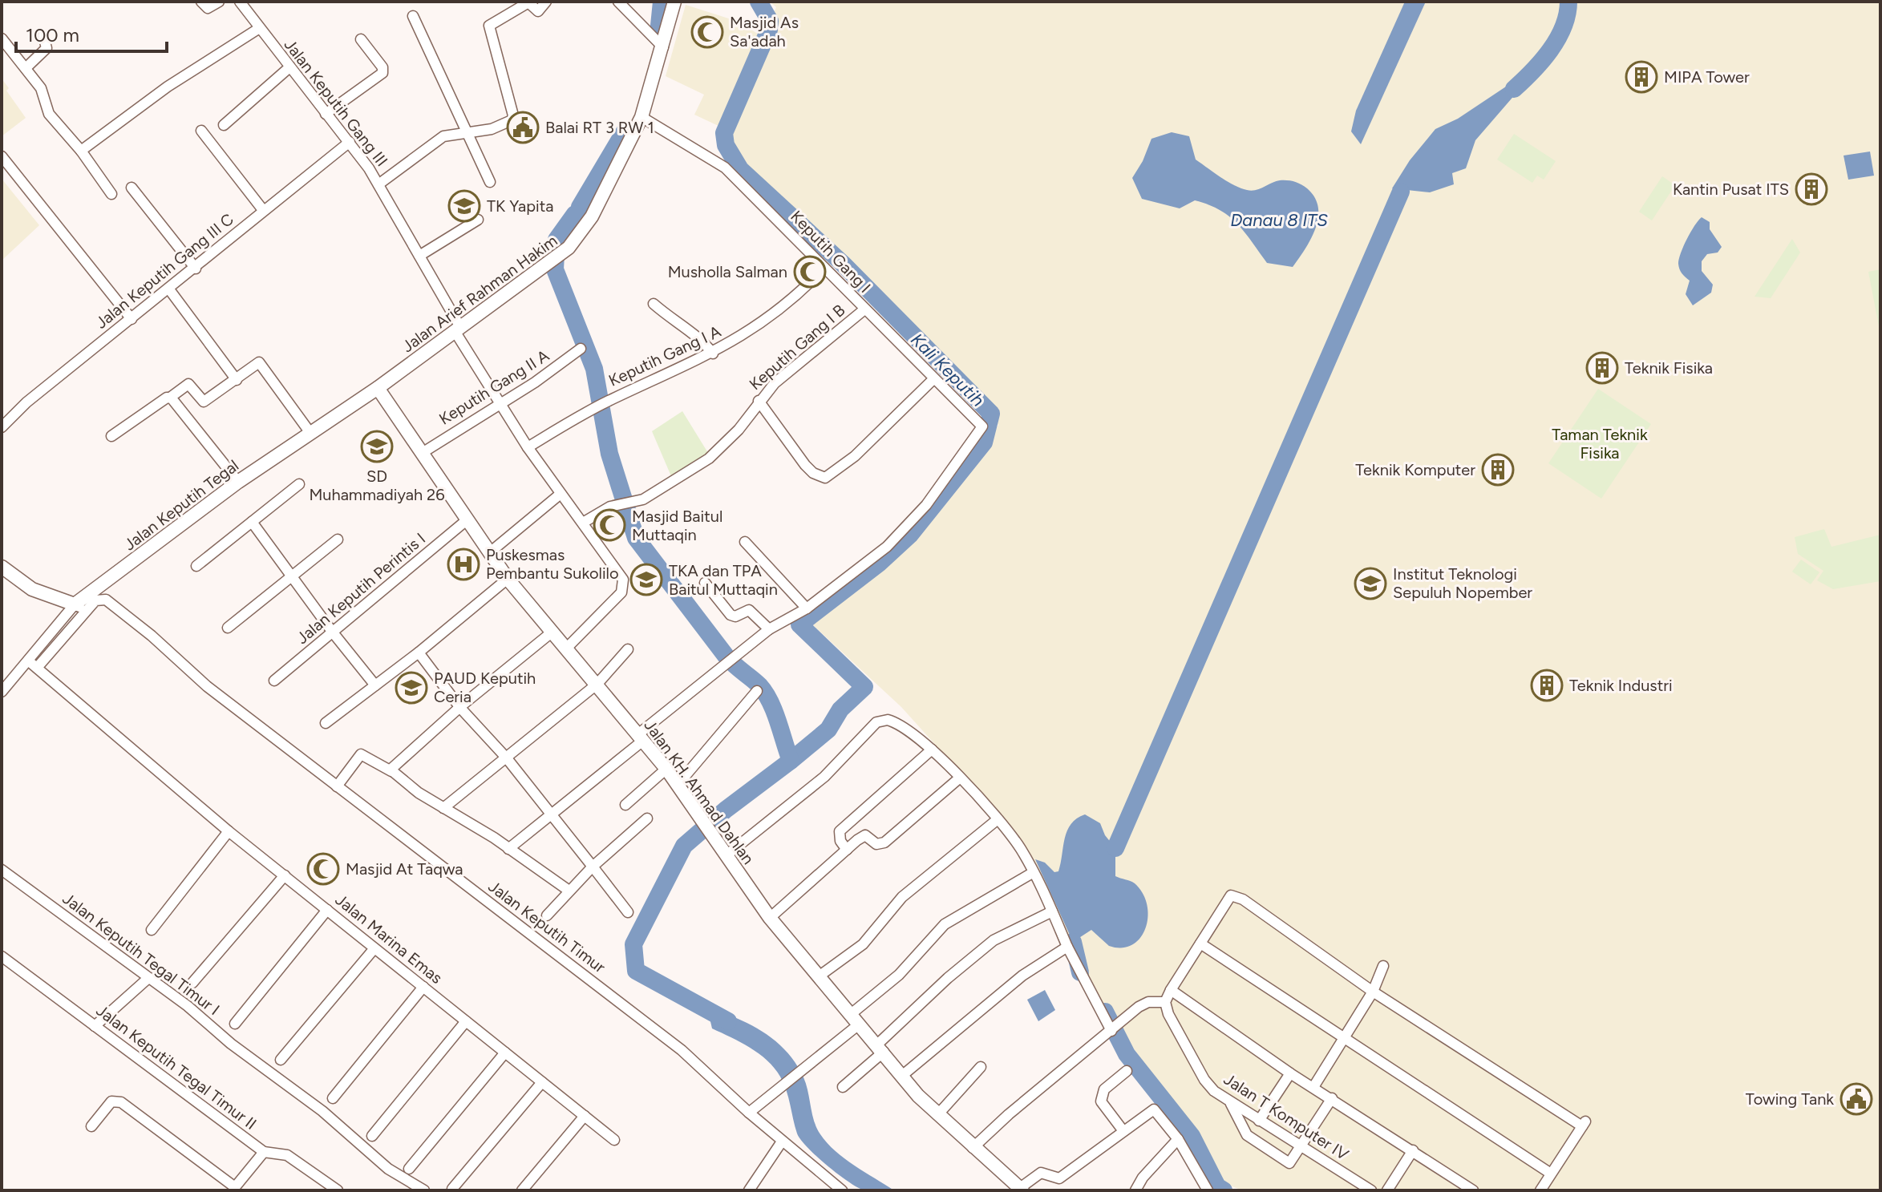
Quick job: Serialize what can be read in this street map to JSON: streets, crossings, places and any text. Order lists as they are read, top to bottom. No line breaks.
{"streets":{"street":["Jalan Keputih Gang III","Keputih Gang I","Jalan Keputih Gang III C","Jalan Arief Rahman Hakim","Keputih Gang I B","Keputih Gang I A","Keputih Gang II A","Jalan Keputih Tegal","Jalan Keputih Perintis I","Jalan KH. Ahmad Dahlan","Jalan Keputih Timur","Jalan Marina Emas","Jalan Keputih Tegal Timur I","Jalan Keputih Tegal Timur II","Jalan T Komputer IV"]},"crossings":[["Jalan Keputih Gang III","Jalan Keputih Gang III C"],["Jalan Keputih Gang III","Jalan Arief Rahman Hakim"],["Jalan Keputih Gang III","Keputih Gang I B"],["Jalan Keputih Gang III","Keputih Gang I A"],["Jalan Keputih Gang III","Keputih Gang II A"],["Jalan Keputih Gang III","Jalan KH. Ahmad Dahlan"],["Keputih Gang I","Jalan Arief Rahman Hakim"],["Keputih Gang I","Keputih Gang I B"],["Keputih Gang I","Keputih Gang I A"],["Jalan Arief Rahman Hakim","Jalan Keputih Tegal"],["Jalan Arief Rahman Hakim","Jalan KH. Ahmad Dahlan"],["Keputih Gang II A","Jalan KH. Ahmad Dahlan"],["Jalan Keputih Tegal","Jalan KH. Ahmad Dahlan"],["Jalan Keputih Tegal","Jalan Keputih Timur"],["Jalan Keputih Perintis I","Jalan KH. Ahmad Dahlan"]],"water":["Danau 8 ITS","Kali Keputih"],"parks":["Taman Teknik Fisika"],"places":{"mosque":["Masjid As Sa'adah","Musholla Salman","Masjid Baitul Muttaqin","Masjid At Taqwa"],"building":["MIPA Tower","Kantin Pusat ITS","Teknik Fisika","Teknik Komputer","Teknik Industri"],"public building":["Balai RT 3 RW 1","Towing Tank"],"school or university":["TK Yapita","SD Muhammadiyah 26","TKA dan TPA Baitul Muttaqin","Institut Teknologi Sepuluh Nopember","PAUD Keputih Ceria"],"hospital":["Puskesmas Pembantu Sukolilo"]},"scale_bar":"100 m"}
